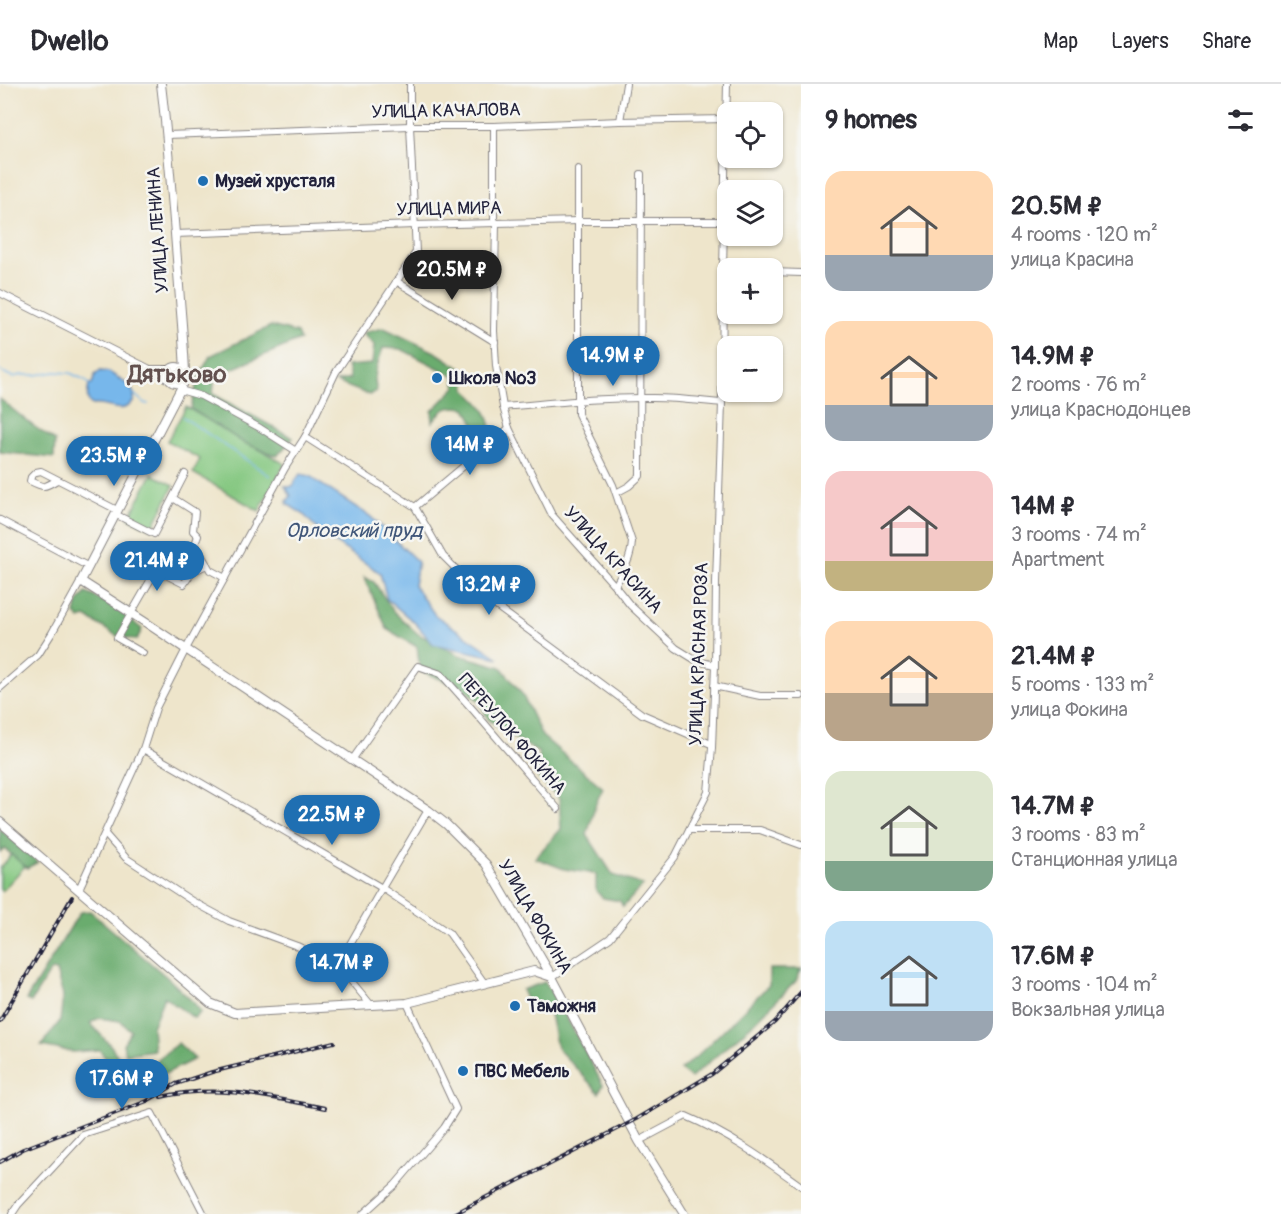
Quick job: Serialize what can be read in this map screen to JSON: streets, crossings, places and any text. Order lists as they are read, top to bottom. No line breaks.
{"streets":{"main road":["УЛИЦА ЛЕНИНА","УЛИЦА ФОКИНА"],"street":["УЛИЦА КАЧАЛОВА","УЛИЦА МИРА","УЛИЦА КРАСИНА","УЛИЦА КРАСНАЯ РОЗА","ПЕРЕУЛОК ФОКИНА"]},"crossings":[["УЛИЦА КАЧАЛОВА","УЛИЦА ЛЕНИНА"],["УЛИЦА КАЧАЛОВА","УЛИЦА КРАСИНА"],["УЛИЦА МИРА","УЛИЦА ЛЕНИНА"],["УЛИЦА МИРА","УЛИЦА КРАСИНА"],["УЛИЦА ЛЕНИНА","УЛИЦА ФОКИНА"],["УЛИЦА КРАСИНА","УЛИЦА КРАСНАЯ РОЗА"],["УЛИЦА КРАСНАЯ РОЗА","УЛИЦА ФОКИНА"],["ПЕРЕУЛОК ФОКИНА","УЛИЦА ФОКИНА"]],"districts":["Дятьково"],"water":["Орловский пруд"],"places":["Музей хрусталя","Школа №3","Таможня","ПВС Мебель"],"page":{"header":"Dwello","nav":["Map","Layers","Share"],"heading":"9 homes","map_buttons":["+","−"],"list":[{"name":"20.5M ₽","note":"4 rooms · 120 m² · улица Красина"},{"name":"14.9M ₽","note":"2 rooms · 76 m² · улица Краснодонцев"},{"name":"14M ₽","note":"3 rooms · 74 m² · Apartment"},{"name":"21.4M ₽","note":"5 rooms · 133 m² · улица Фокина"},{"name":"14.7M ₽","note":"3 rooms · 83 m² · Станционная улица"},{"name":"17.6M ₽","note":"3 rooms · 104 m² · Вокзальная улица"}],"price":["20.5M ₽","14.9M ₽","14M ₽","23.5M ₽","21.4M ₽","13.2M ₽","22.5M ₽","14.7M ₽","17.6M ₽"]}}
